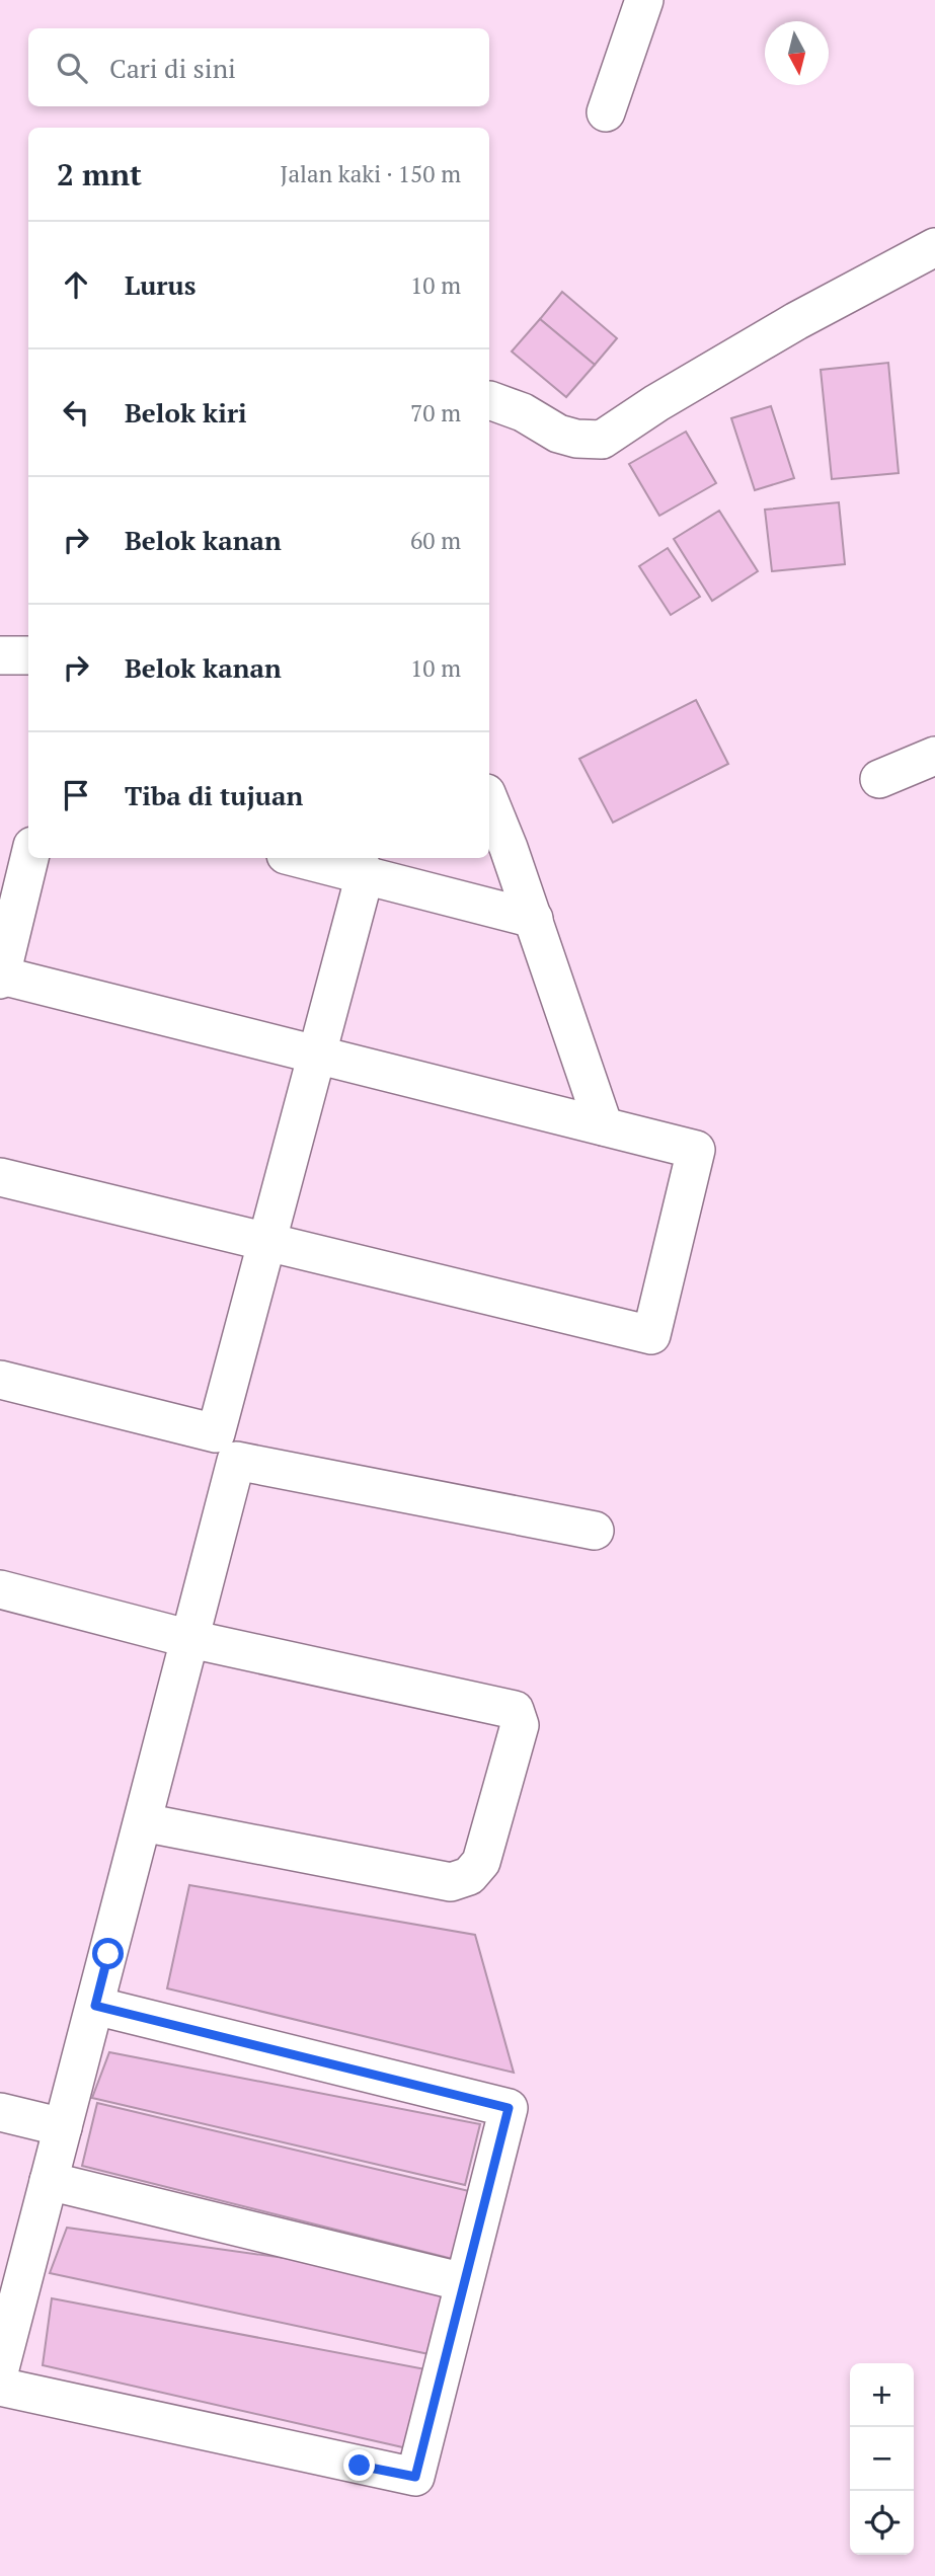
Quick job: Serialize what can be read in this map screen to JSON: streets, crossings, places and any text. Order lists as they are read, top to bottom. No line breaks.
{"north":"bottom","page":{"search":"Cari di sini","heading":["2 mnt","Jalan kaki · 150 m"],"list":[["Lurus","10 m"],["Belok kiri","70 m"],["Belok kanan","60 m"],["Belok kanan","10 m"],"Tiba di tujuan"],"map_buttons":["+","−"]}}
